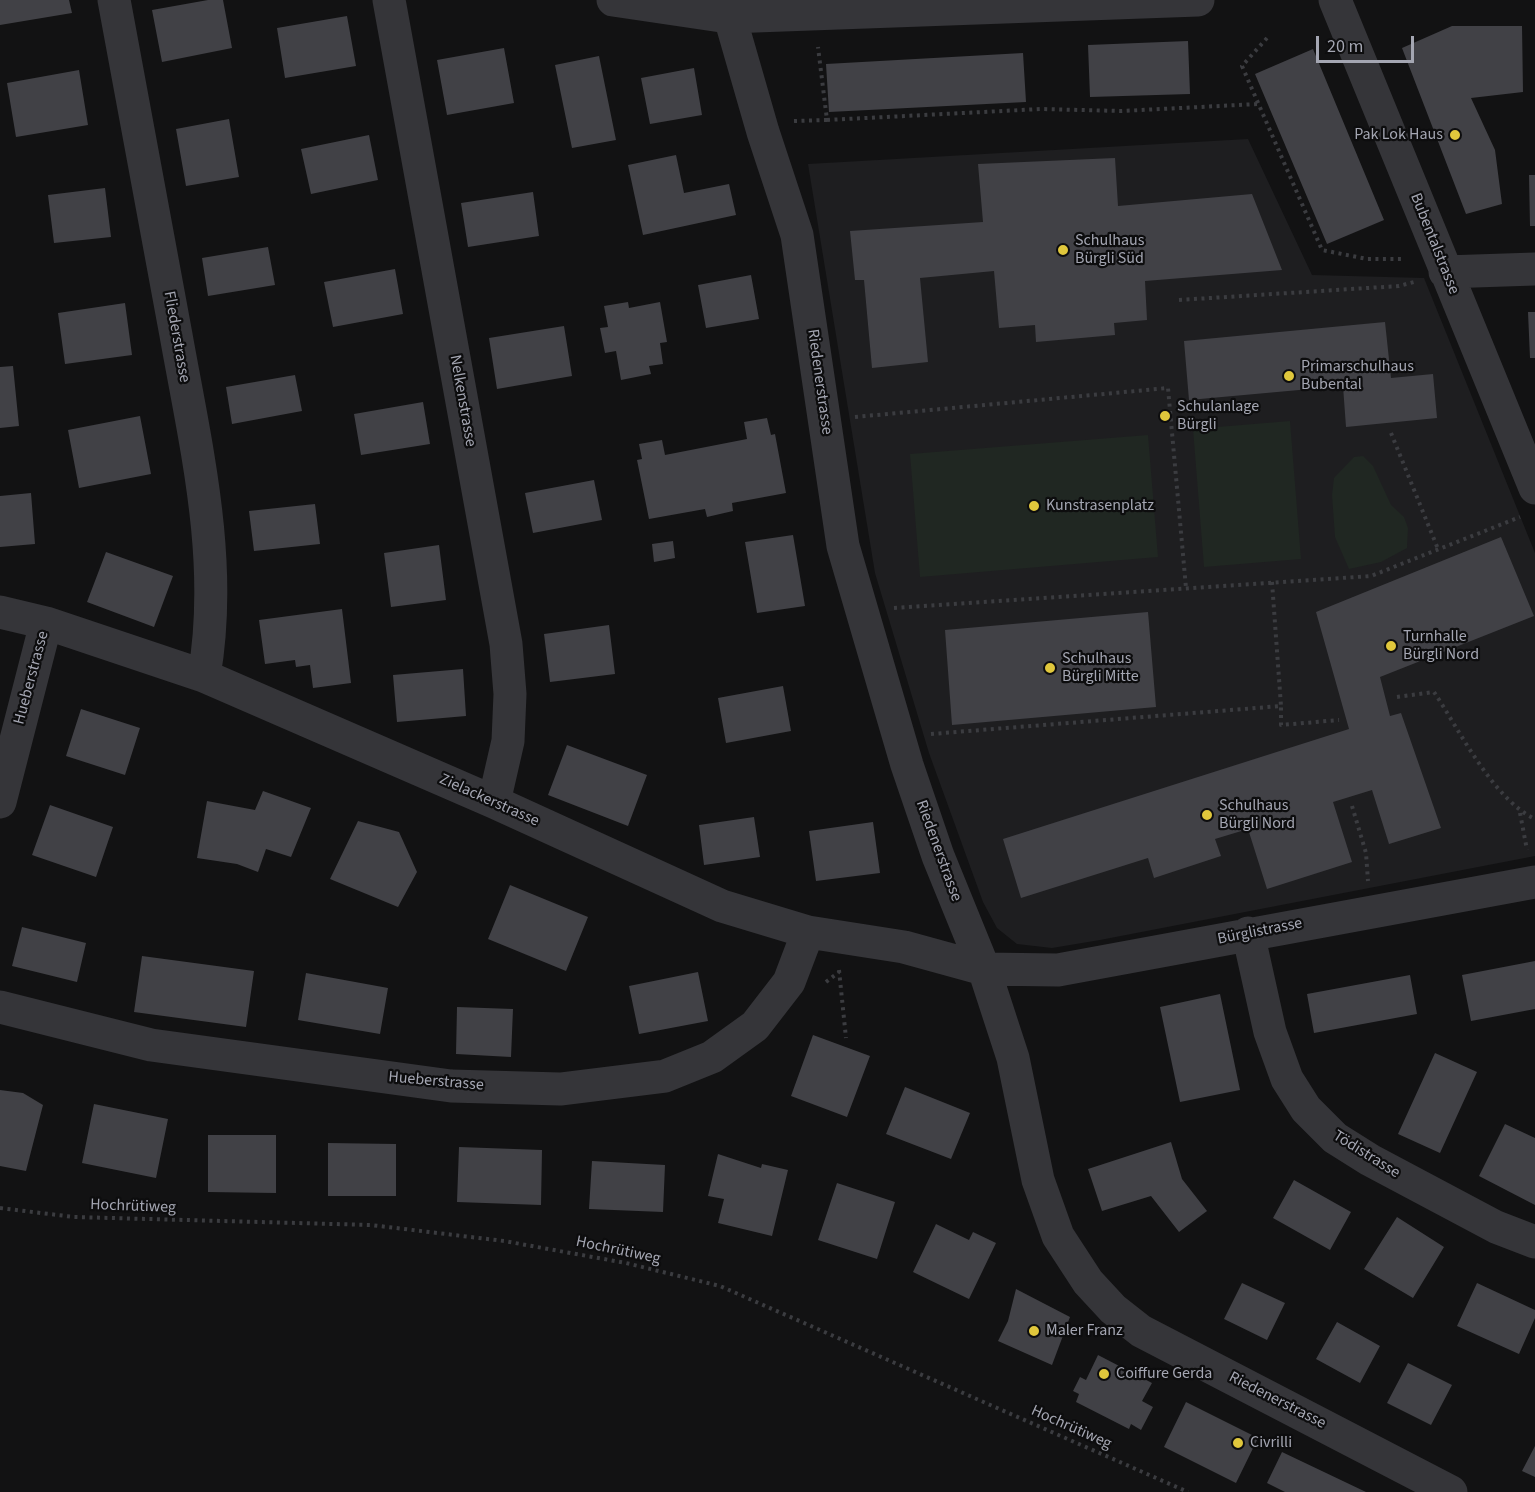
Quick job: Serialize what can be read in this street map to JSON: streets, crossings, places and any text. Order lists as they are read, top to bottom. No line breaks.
{"streets":{"street":["Bubentalstrasse","Fliederstrasse","Riedenerstrasse","Nelkenstrasse","Hueberstrasse","Zielackerstrasse","Bürglistrasse","Tödistrasse"],"path":["Hochrütiweg"]},"crossings":[["Fliederstrasse","Zielackerstrasse"],["Riedenerstrasse","Zielackerstrasse"],["Riedenerstrasse","Bürglistrasse"],["Nelkenstrasse","Zielackerstrasse"],["Hueberstrasse","Zielackerstrasse"],["Zielackerstrasse","Bürglistrasse"],["Bürglistrasse","Tödistrasse"]],"places":["Pak Lok Haus","Schulhaus Bürgli Süd","Primarschulhaus Bubental","Schulanlage Bürgli","Kunstrasenplatz","Turnhalle Bürgli Nord","Schulhaus Bürgli Mitte","Schulhaus Bürgli Nord","Maler Franz","Coiffure Gerda","Civrilli"],"scale_bar":"20 m"}
